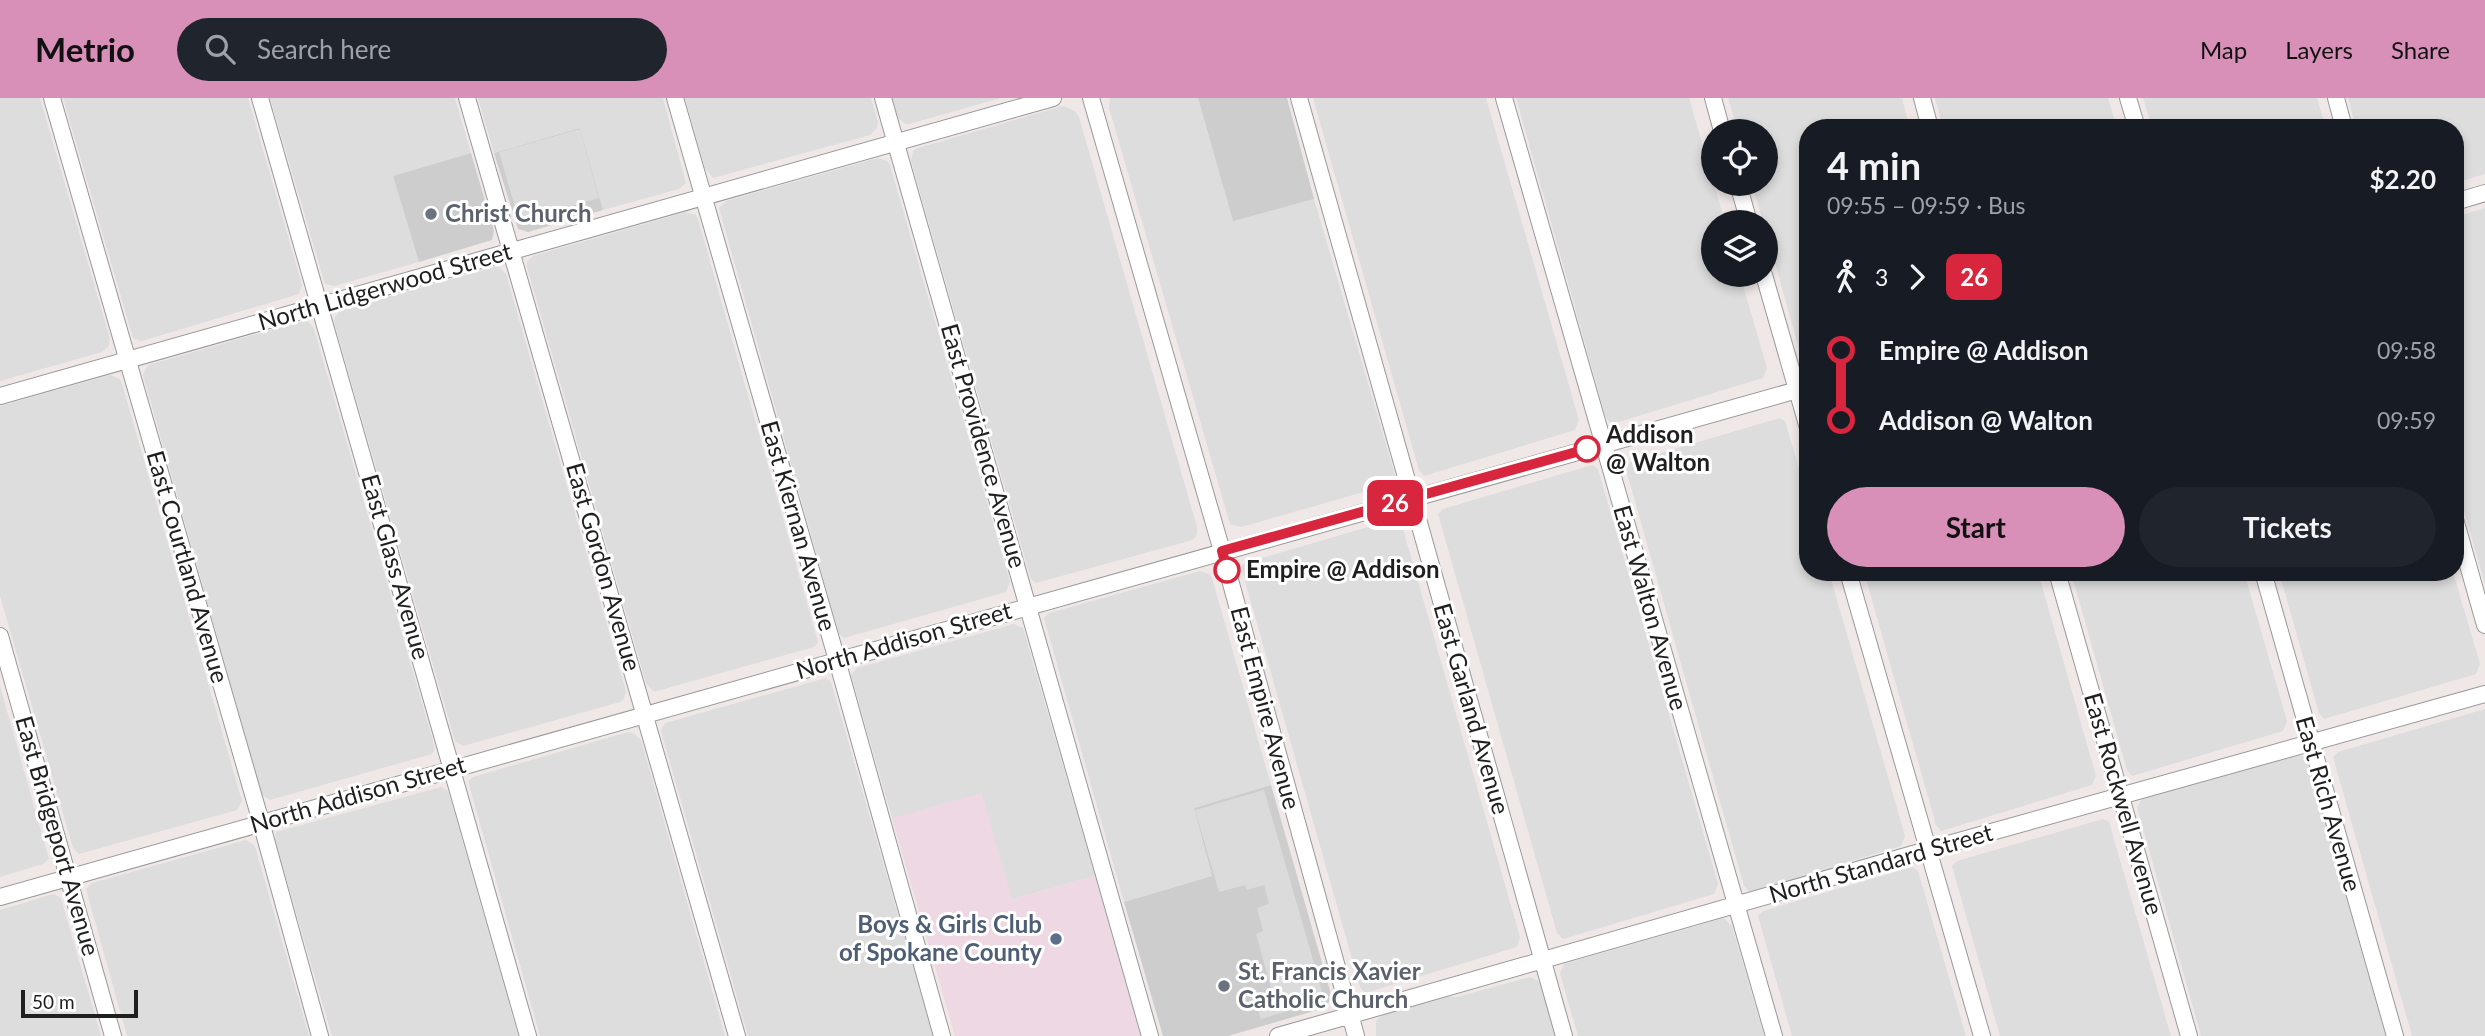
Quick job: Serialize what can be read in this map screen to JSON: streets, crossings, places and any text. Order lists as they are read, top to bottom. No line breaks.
{"streets":{"street":["North Lidgerwood Street","East Providence Avenue","East Kiernan Avenue","East Courtland Avenue","East Glass Avenue","East Gordon Avenue","East Walton Avenue","North Addison Street","East Empire Avenue","East Garland Avenue","East Rockwell Avenue","East Rich Avenue","East Bridgeport Avenue","North Standard Street"]},"crossings":[["North Lidgerwood Street","East Providence Avenue"],["North Lidgerwood Street","East Kiernan Avenue"],["North Lidgerwood Street","East Courtland Avenue"],["North Lidgerwood Street","East Glass Avenue"],["North Lidgerwood Street","East Gordon Avenue"],["East Providence Avenue","North Addison Street"],["East Kiernan Avenue","North Addison Street"],["East Courtland Avenue","North Addison Street"],["East Glass Avenue","North Addison Street"],["East Gordon Avenue","North Addison Street"],["East Walton Avenue","North Addison Street"],["East Walton Avenue","North Standard Street"],["North Addison Street","East Empire Avenue"],["North Addison Street","East Garland Avenue"],["North Addison Street","East Bridgeport Avenue"],["East Empire Avenue","North Standard Street"],["East Garland Avenue","North Standard Street"],["East Rockwell Avenue","North Standard Street"],["East Rich Avenue","North Standard Street"]],"places":["Christ Church","Addison @ Walton","Empire @ Addison","Boys & Girls Club of Spokane County","St. Francis Xavier Catholic Church"],"lines":["bus line 26"],"scale_bar":"50 m","page":{"header":"Metrio","search":"Search here","nav":["Map","Layers","Share"],"on_map":"26","heading":["4 min","09:55 – 09:59 · Bus","$2.20"],"legs":["3","26"],"list":[{"name":"Empire @ Addison","value":"09:58"},{"name":"Addison @ Walton","value":"09:59"}],"buttons":["Start","Tickets"],"scale":"50 m"}}
